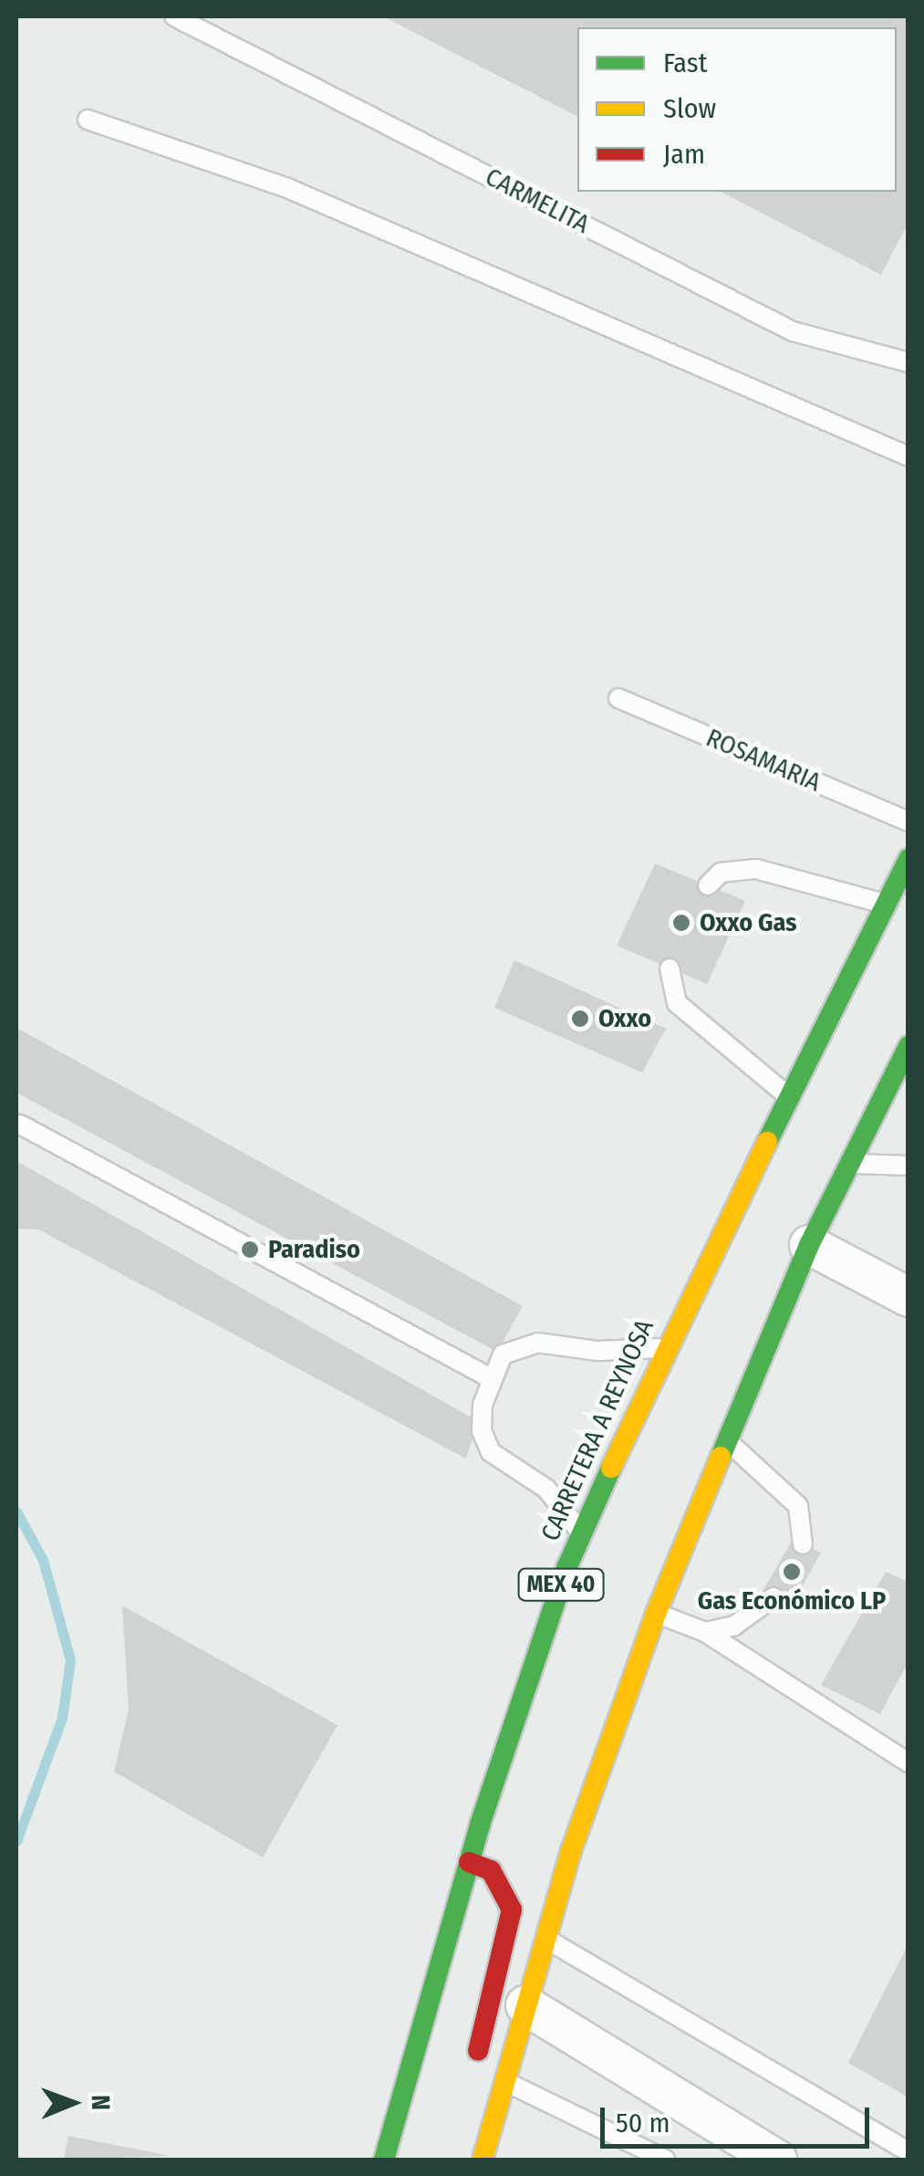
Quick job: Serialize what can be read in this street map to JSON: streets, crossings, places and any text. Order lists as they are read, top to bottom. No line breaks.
{"streets":{"main road":["CARRETERA A REYNOSA","MEX 40"],"lane":["CARMELITA","ROSAMARIA"]},"places":["Oxxo Gas","Oxxo","Paradiso","Gas Económico LP"],"legend":["Fast","Slow","Jam"],"scale_bar":"50 m","north":"right"}
